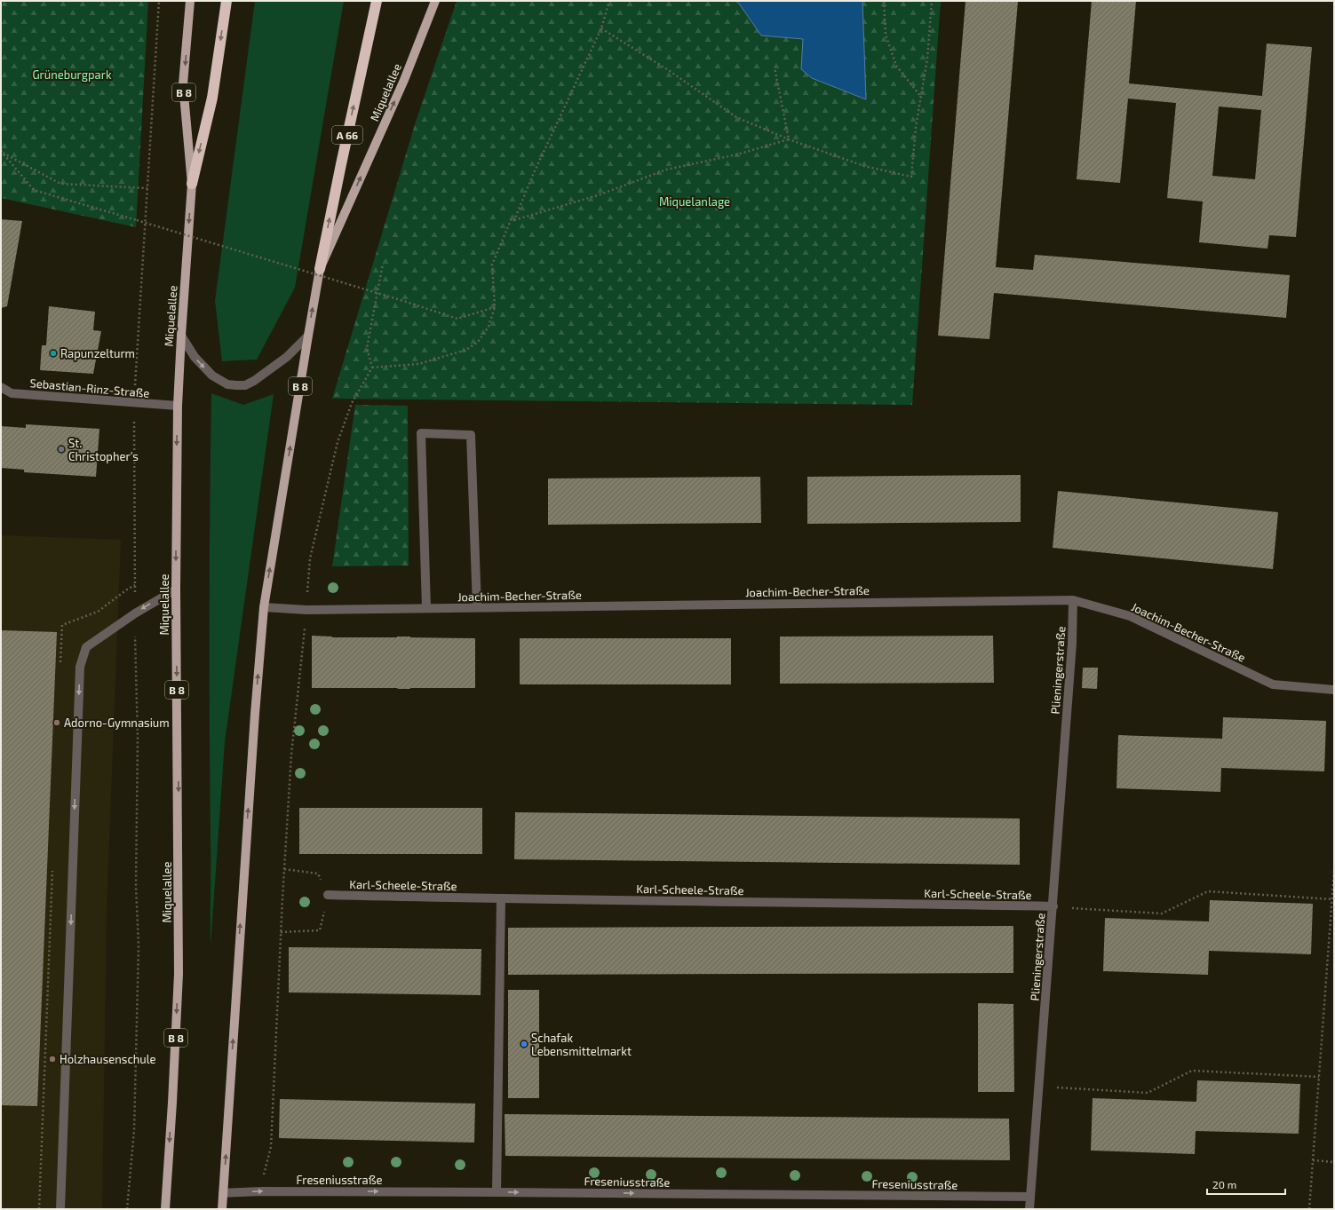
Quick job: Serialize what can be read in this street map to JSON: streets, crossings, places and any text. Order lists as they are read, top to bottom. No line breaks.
{"streets":{"highway":["A 66"],"main road":["B 8","Miquelallee"],"street":["Sebastian-Rinz-Straße","Joachim-Becher-Straße","Plieningerstraße","Karl-Scheele-Straße","Freseniusstraße"]},"crossings":[["B 8","Miquelallee"],["B 8","A 66"],["B 8","Joachim-Becher-Straße"],["B 8","Freseniusstraße"],["Miquelallee","A 66"],["Miquelallee","Sebastian-Rinz-Straße"],["Joachim-Becher-Straße","Plieningerstraße"],["Plieningerstraße","Karl-Scheele-Straße"],["Plieningerstraße","Freseniusstraße"]],"one_way":["Freseniusstraße"],"parks":["Grüneburgpark","Miquelanlage"],"places":["Rapunzelturm","St. Christopher's","Adorno-Gymnasium","Schafak Lebensmittelmarkt","Holzhausenschule"],"scale_bar":"20 m"}
